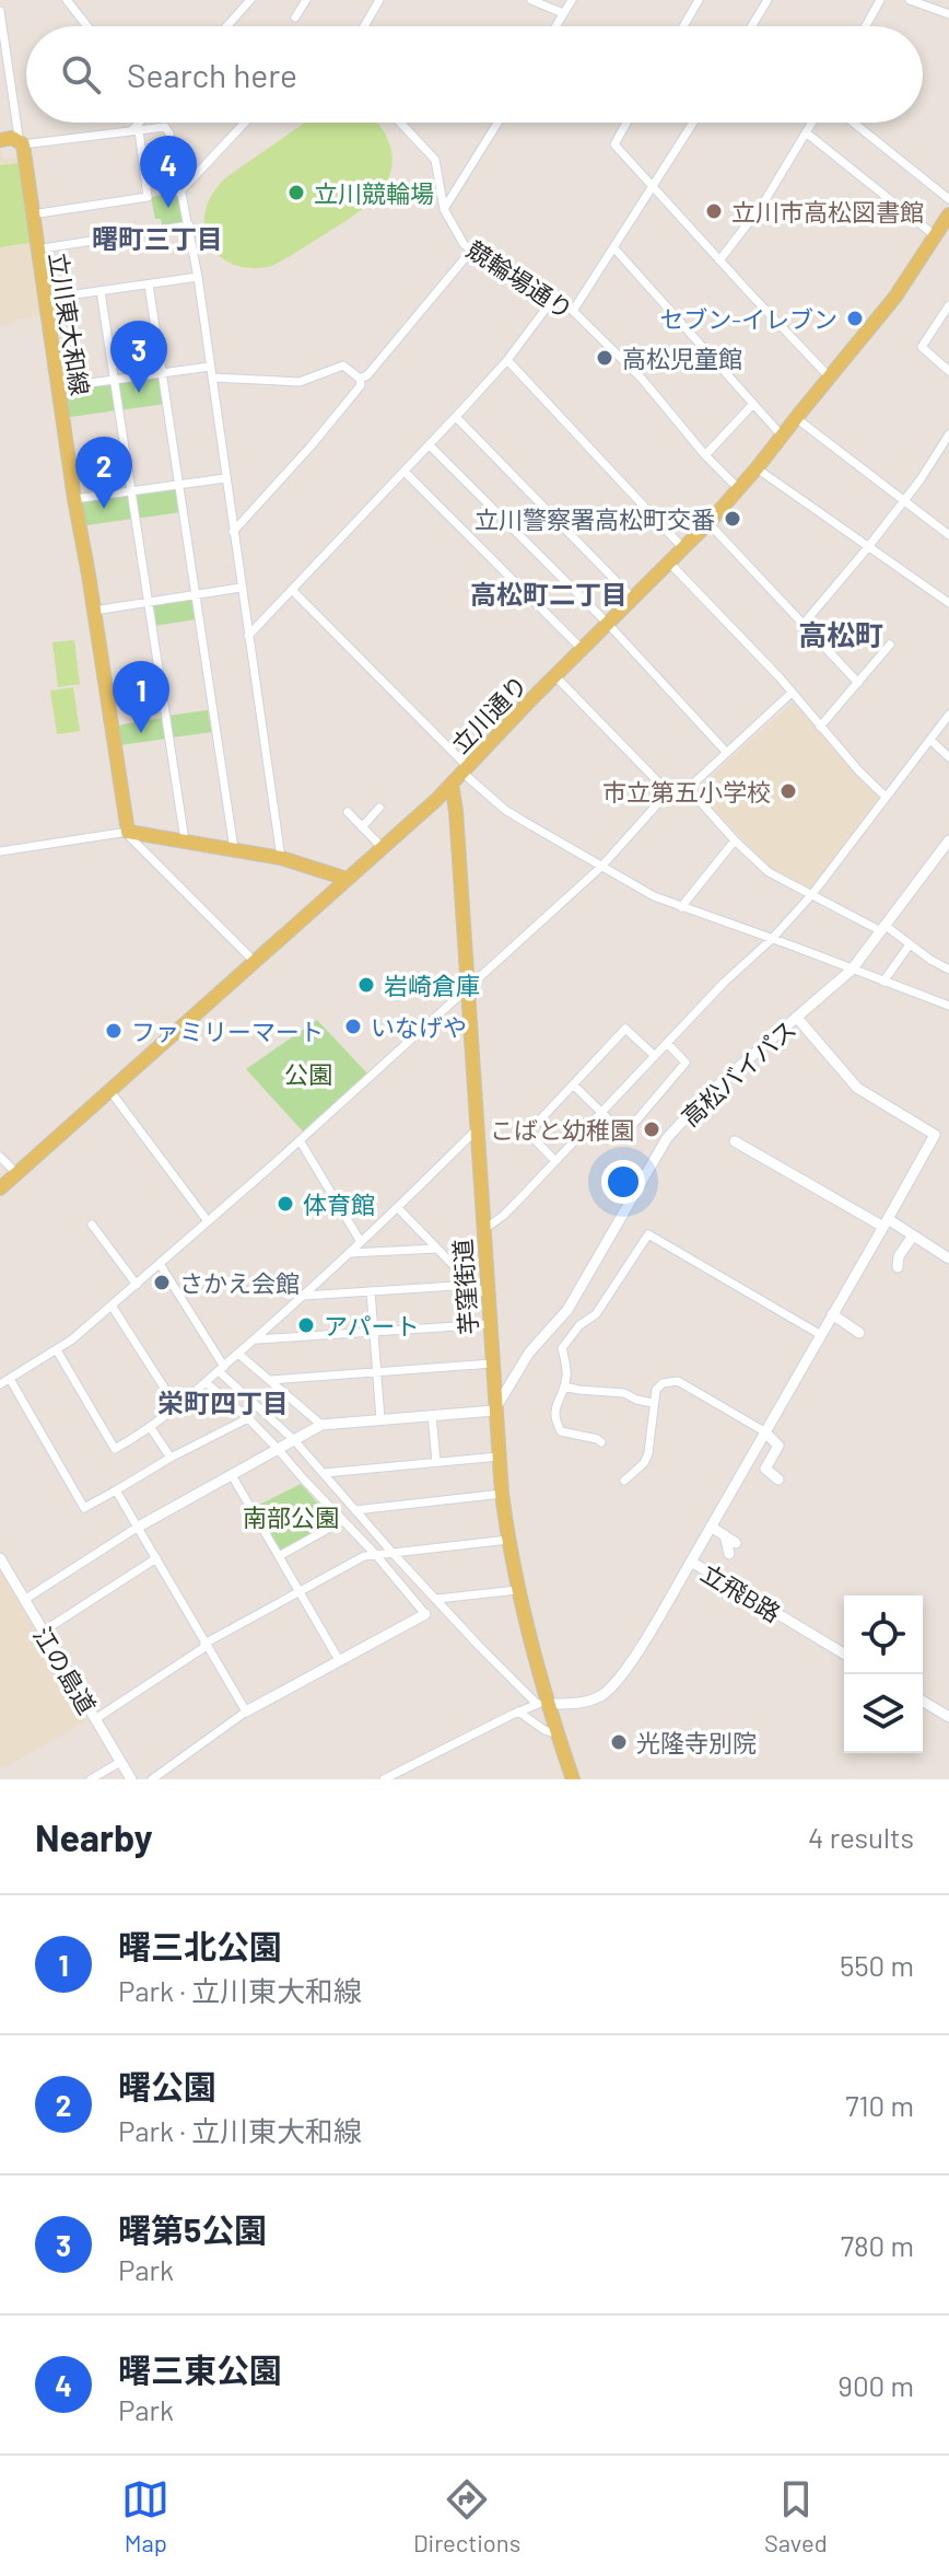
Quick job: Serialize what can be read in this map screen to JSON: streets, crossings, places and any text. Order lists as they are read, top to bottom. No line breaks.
{"streets":{"main road":["立川東大和線","立川通り","芋窪街道"],"street":["競輪場通り","高松バイパス","立飛B路","江の島道"]},"crossings":[["競輪場通り","立川通り"],["立川通り","芋窪街道"],["高松バイパス","芋窪街道"],["芋窪街道","立飛B路"]],"districts":["曙町三丁目","高松町二丁目","高松町","栄町四丁目"],"parks":["公園","南部公園"],"places":["立川競輪場","立川市高松図書館","セブン-イレブン","高松児童館","立川警察署高松町交番","市立第五小学校","岩崎倉庫","いなげや","ファミリーマート","こばと幼稚園","体育館","さかえ会館","アパート","光隆寺別院"],"page":{"search":"Search here","pins":["4","3","2","1"],"heading":["Nearby","4 results"],"list":[{"mark":"1","name":"曙三北公園","note":"Park · 立川東大和線","value":"550 m"},{"mark":"2","name":"曙公園","note":"Park · 立川東大和線","value":"710 m"},{"mark":"3","name":"曙第5公園","note":"Park","value":"780 m"},{"mark":"4","name":"曙三東公園","note":"Park","value":"900 m"}],"nav":["Map","Directions","Saved"]}}
